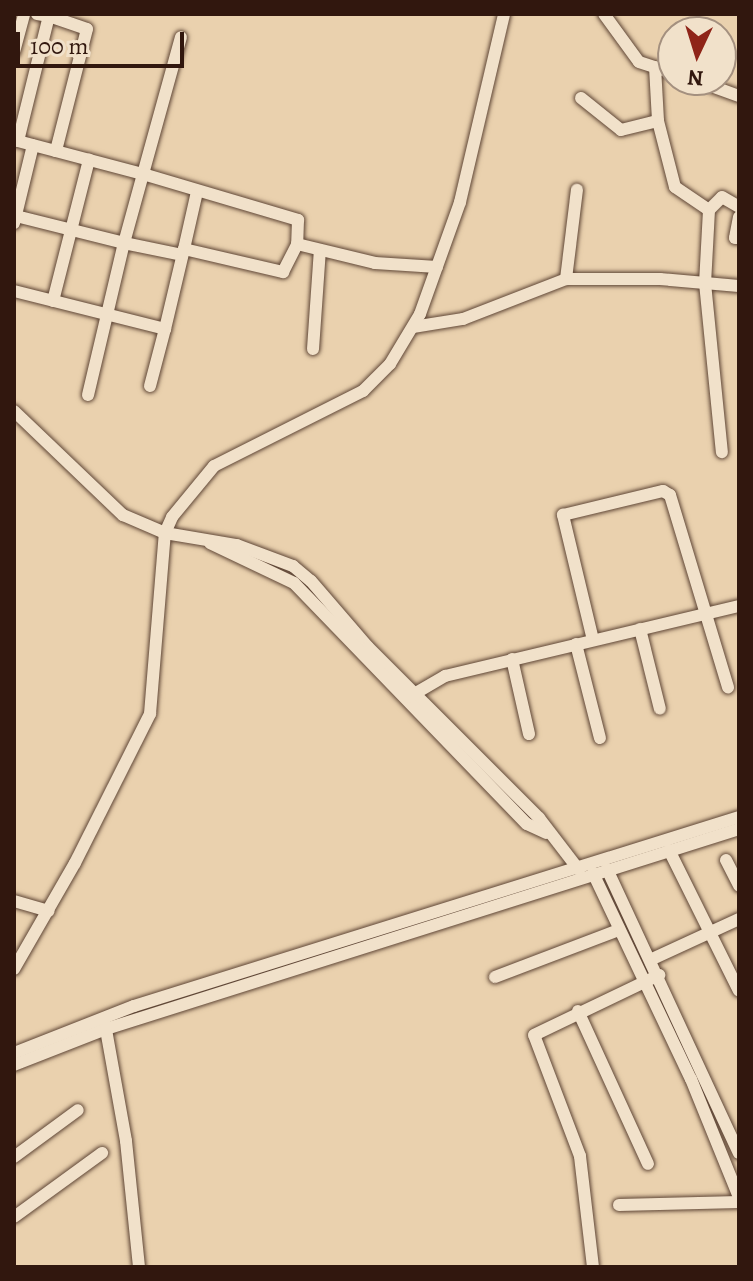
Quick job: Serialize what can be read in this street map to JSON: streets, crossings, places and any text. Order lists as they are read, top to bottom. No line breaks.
{"scale_bar":"100 m","north":"bottom"}
